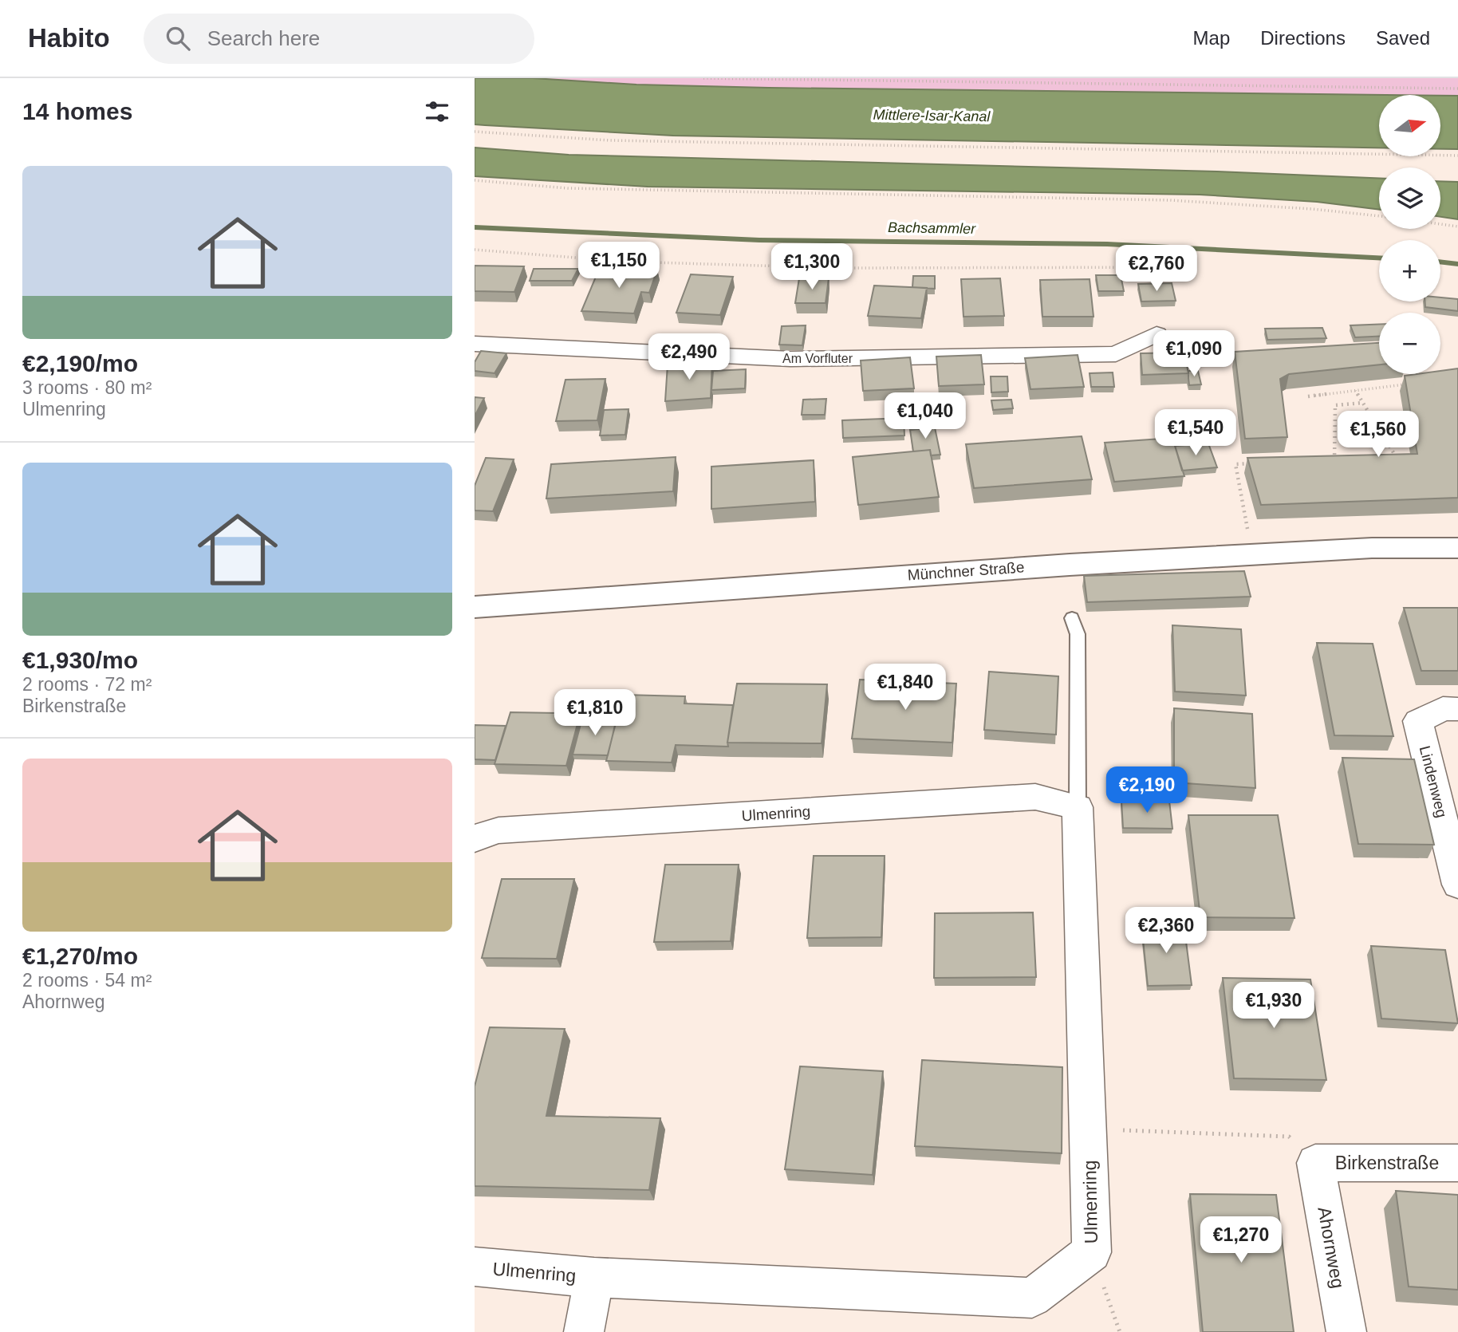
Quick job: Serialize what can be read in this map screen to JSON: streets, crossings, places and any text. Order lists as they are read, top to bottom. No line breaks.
{"streets":{"main road":["Münchner Straße"],"street":["Am Vorfluter","Lindenweg","Ulmenring","Birkenstraße","Ahornweg"]},"crossings":[["Birkenstraße","Ahornweg"]],"water":["Mittlere-Isar-Kanal","Bachsammler"],"north":"right","page":{"header":"Habito","search":"Search here","nav":["Map","Directions","Saved"],"heading":"14 homes","map_buttons":["+","−"],"list":[{"name":"€2,190/mo","note":"3 rooms · 80 m² · Ulmenring"},{"name":"€1,930/mo","note":"2 rooms · 72 m² · Birkenstraße"},{"name":"€1,270/mo","note":"2 rooms · 54 m² · Ahornweg"}],"price":["€1,150","€1,300","€2,760","€1,090","€2,490","€1,040","€1,540","€1,560","€1,840","€1,810","€2,190","€2,360","€1,930","€1,270"]}}
